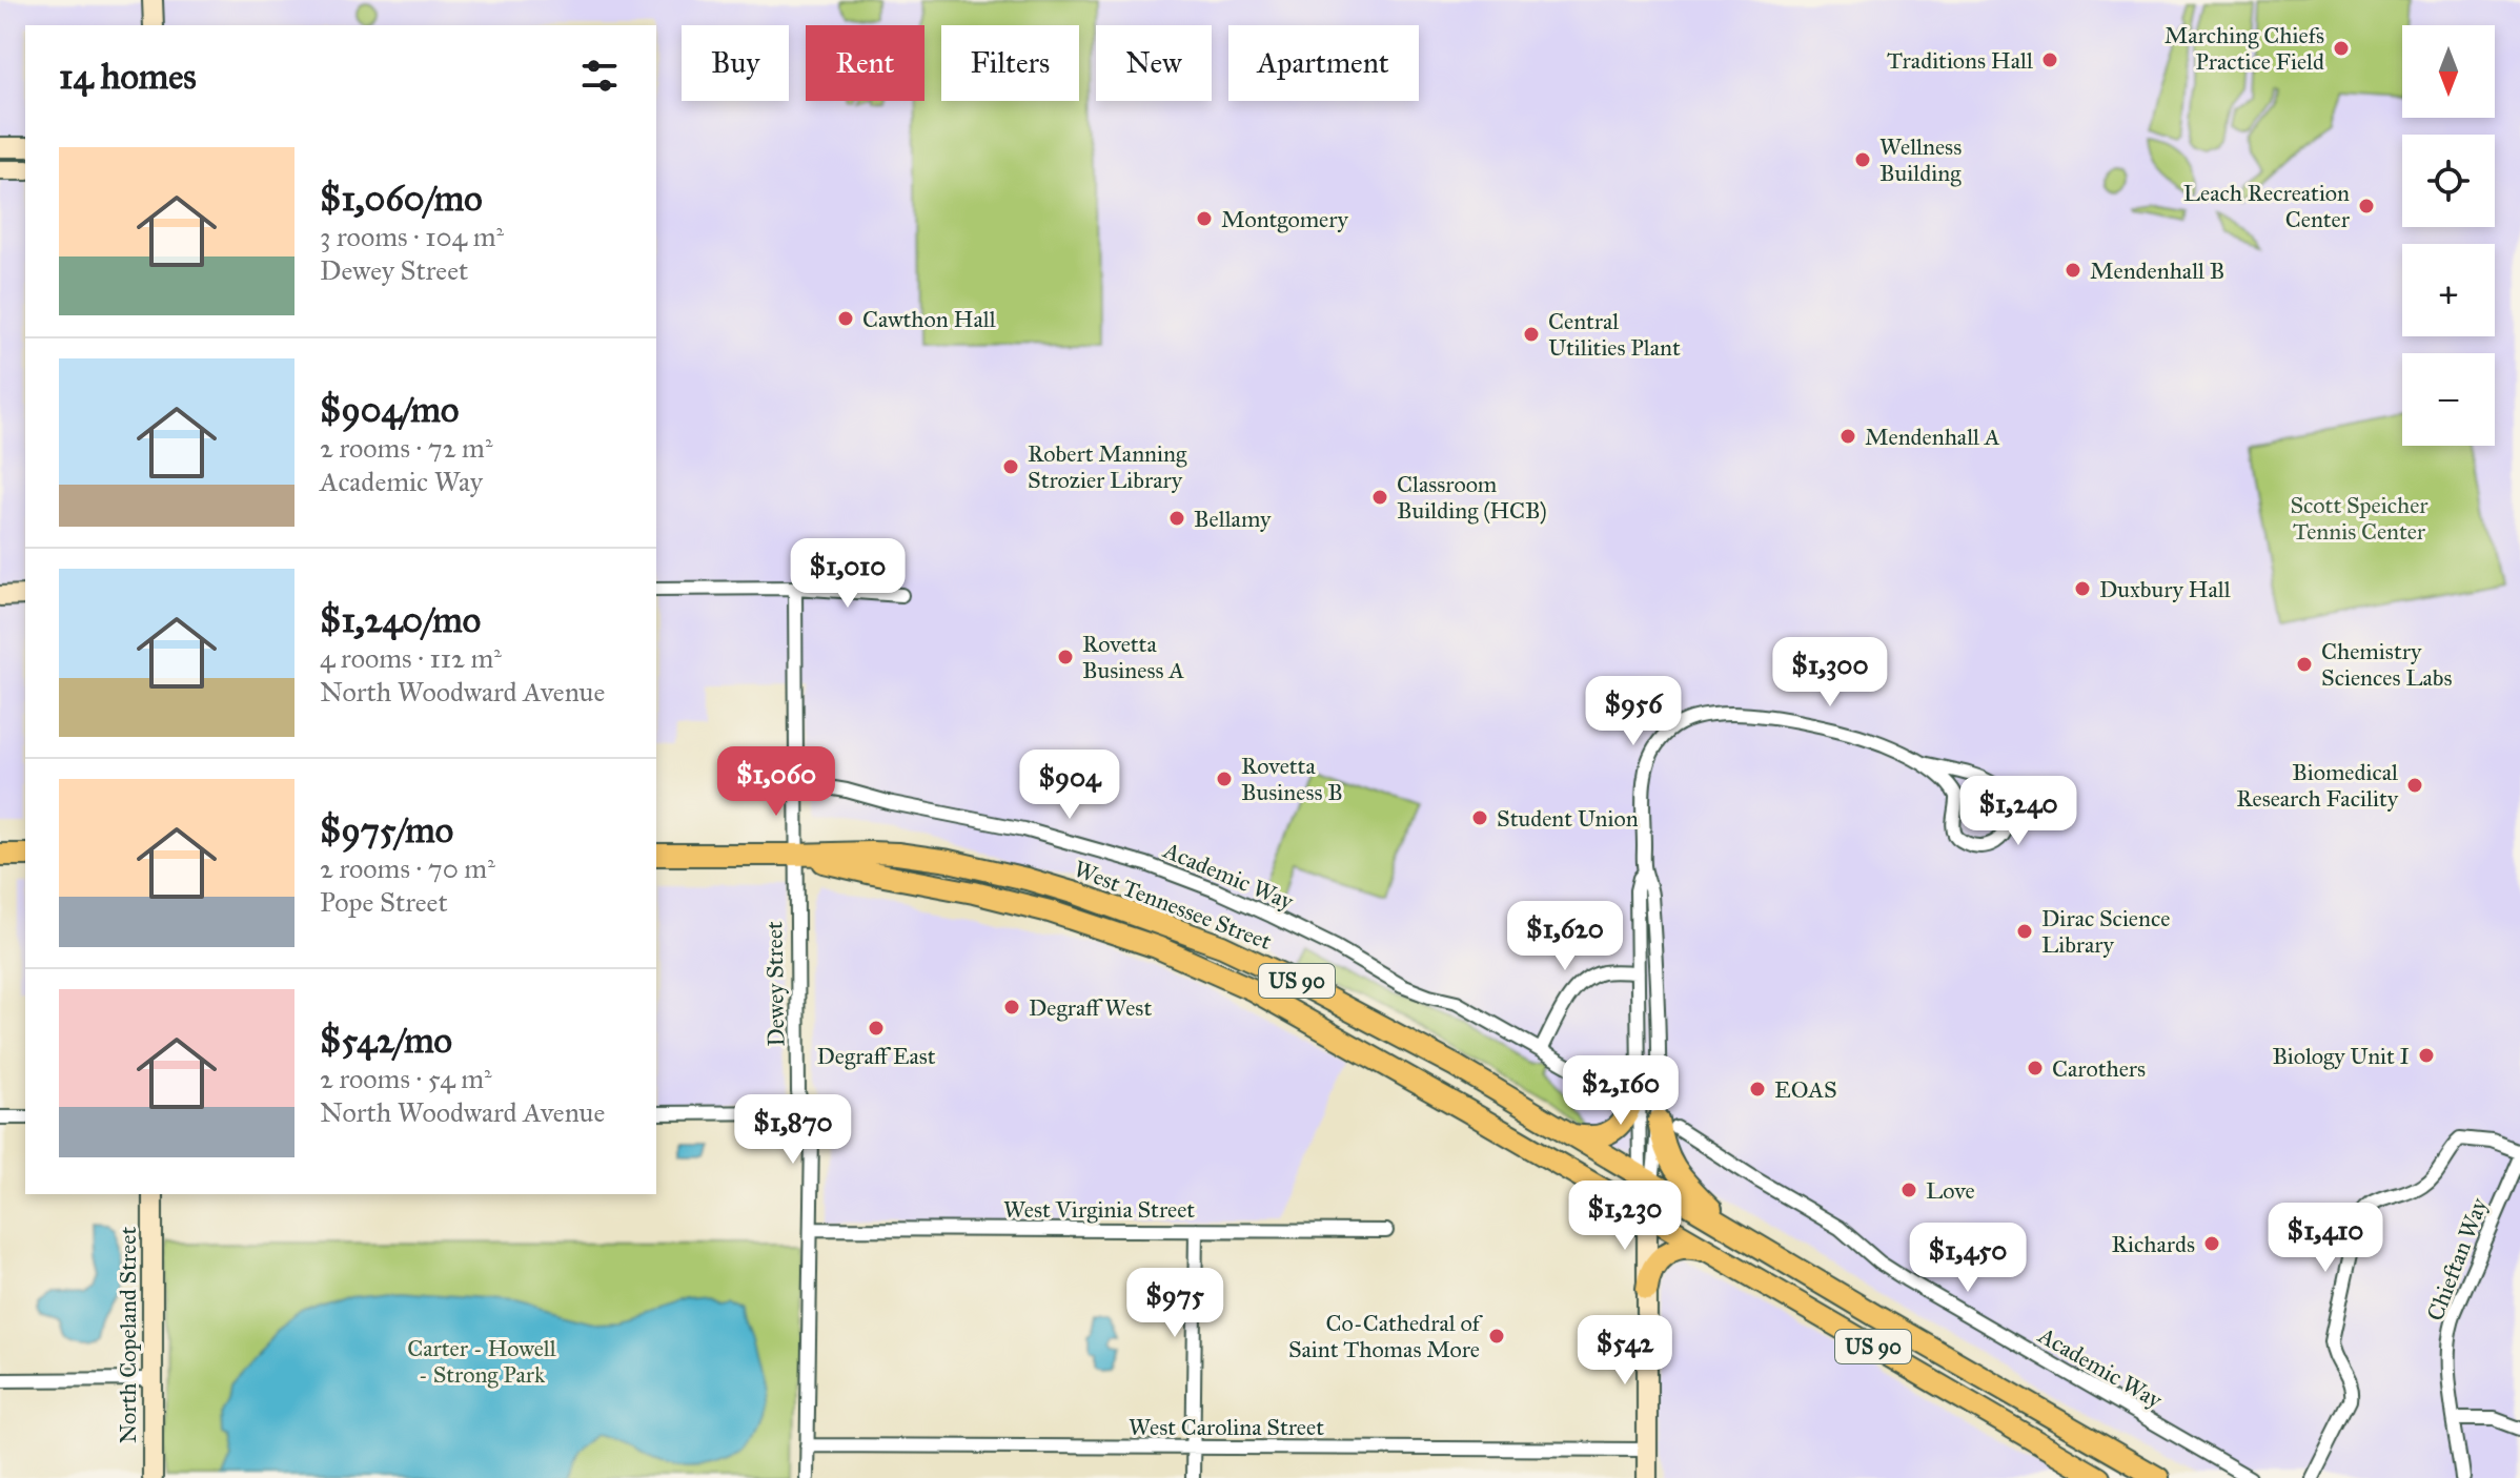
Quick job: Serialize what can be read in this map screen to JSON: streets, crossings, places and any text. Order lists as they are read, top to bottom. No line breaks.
{"streets":{"main road":["West Tennessee Street","US 90"],"street":["Academic Way","Dewey Street","West Virginia Street","Chieftan Way","North Copeland Street","West Carolina Street"]},"crossings":[["Academic Way","Dewey Street"],["West Tennessee Street","Dewey Street"],["Dewey Street","West Virginia Street"],["Dewey Street","West Carolina Street"]],"parks":["Scott Speicher Tennis Center","Carter - Howell - Strong Park"],"places":["Marching Chiefs Practice Field","Traditions Hall","Wellness Building","Leach Recreation Center","Montgomery","Mendenhall B","Cawthon Hall","Central Utilities Plant","Mendenhall A","Robert Manning Strozier Library","Classroom Building (HCB)","Bellamy","Duxbury Hall","Rovetta Business A","Chemistry Sciences Labs","Rovetta Business B","Biomedical Research Facility","Student Union","Dirac Science Library","Degraff West","Degraff East","Biology Unit I","Carothers","EOAS","Love","Richards","Co-Cathedral of Saint Thomas More"],"north":"bottom","page":{"map_buttons":["+","−"],"chip":["Buy","Rent","Filters","New","Apartment"],"heading":"14 homes","list":[{"name":"$1,060/mo","note":"3 rooms · 104 m² · Dewey Street"},{"name":"$904/mo","note":"2 rooms · 72 m² · Academic Way"},{"name":"$1,240/mo","note":"4 rooms · 112 m² · North Woodward Avenue"},{"name":"$975/mo","note":"2 rooms · 70 m² · Pope Street"},{"name":"$542/mo","note":"2 rooms · 54 m² · North Woodward Avenue"}],"price":["$1,010","$1,300","$956","$1,060","$904","$1,240","$1,620","$2,160","$1,870","$1,230","$1,410","$1,450","$975","$542"]}}
